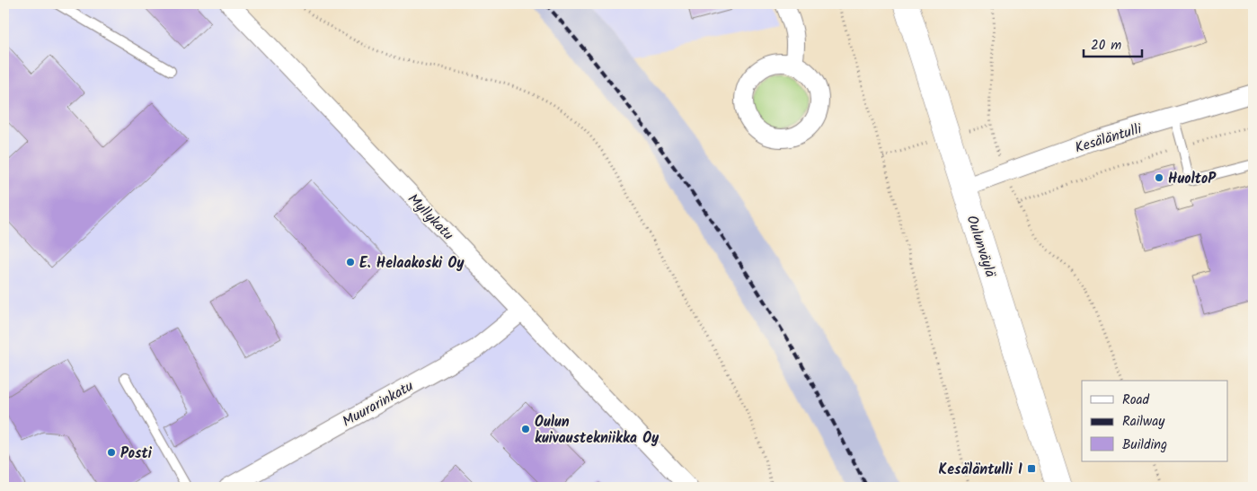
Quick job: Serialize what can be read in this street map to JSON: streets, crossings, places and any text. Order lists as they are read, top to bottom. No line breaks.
{"streets":{"main road":["Oulunväylä"],"street":["Kesäläntulli","Myllykatu","Muurarinkatu"]},"crossings":[["Kesäläntulli","Oulunväylä"],["Myllykatu","Muurarinkatu"]],"places":{"other":["HuoltoP","E. Helaakoski Oy","Oulun kuivaustekniikka Oy","Posti"],"transit":["Kesäläntulli I"]},"legend":["Road","Railway","Building"],"scale_bar":"20 m"}
